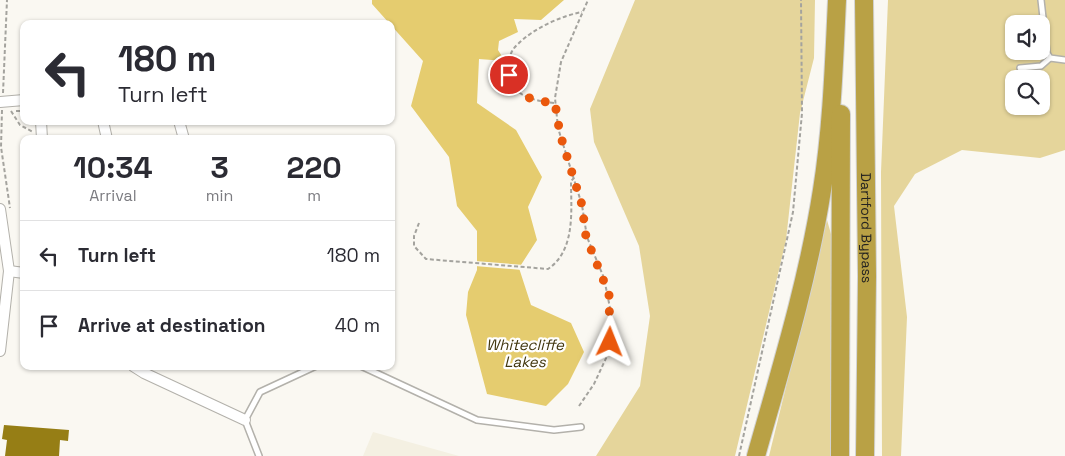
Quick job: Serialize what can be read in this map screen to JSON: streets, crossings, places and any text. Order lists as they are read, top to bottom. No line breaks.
{"streets":{"highway":["Dartford Bypass"]},"water":["Whitecliffe Lakes"],"page":{"turn":["180 m","Turn left"],"eta":["10:34","Arrival","3","min","220","m"],"list":[{"name":"Turn left","value":"180 m"},{"name":"Arrive at destination","value":"40 m"}]}}
